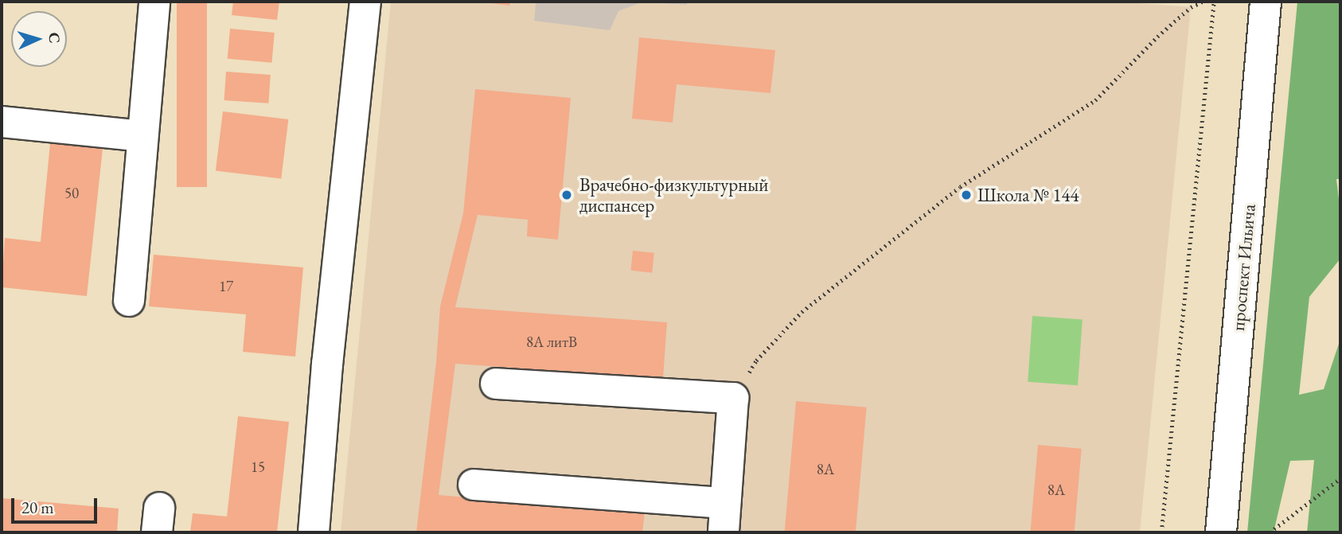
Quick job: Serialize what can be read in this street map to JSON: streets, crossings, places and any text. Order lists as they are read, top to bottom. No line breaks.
{"streets":{"street":["проспект Ильича"]},"places":["Врачебно-физкультурный диспансер","Школа № 144"],"house_numbers":["50","17","8А литВ","15","8А","8А"],"scale_bar":"20 m","north":"right"}
